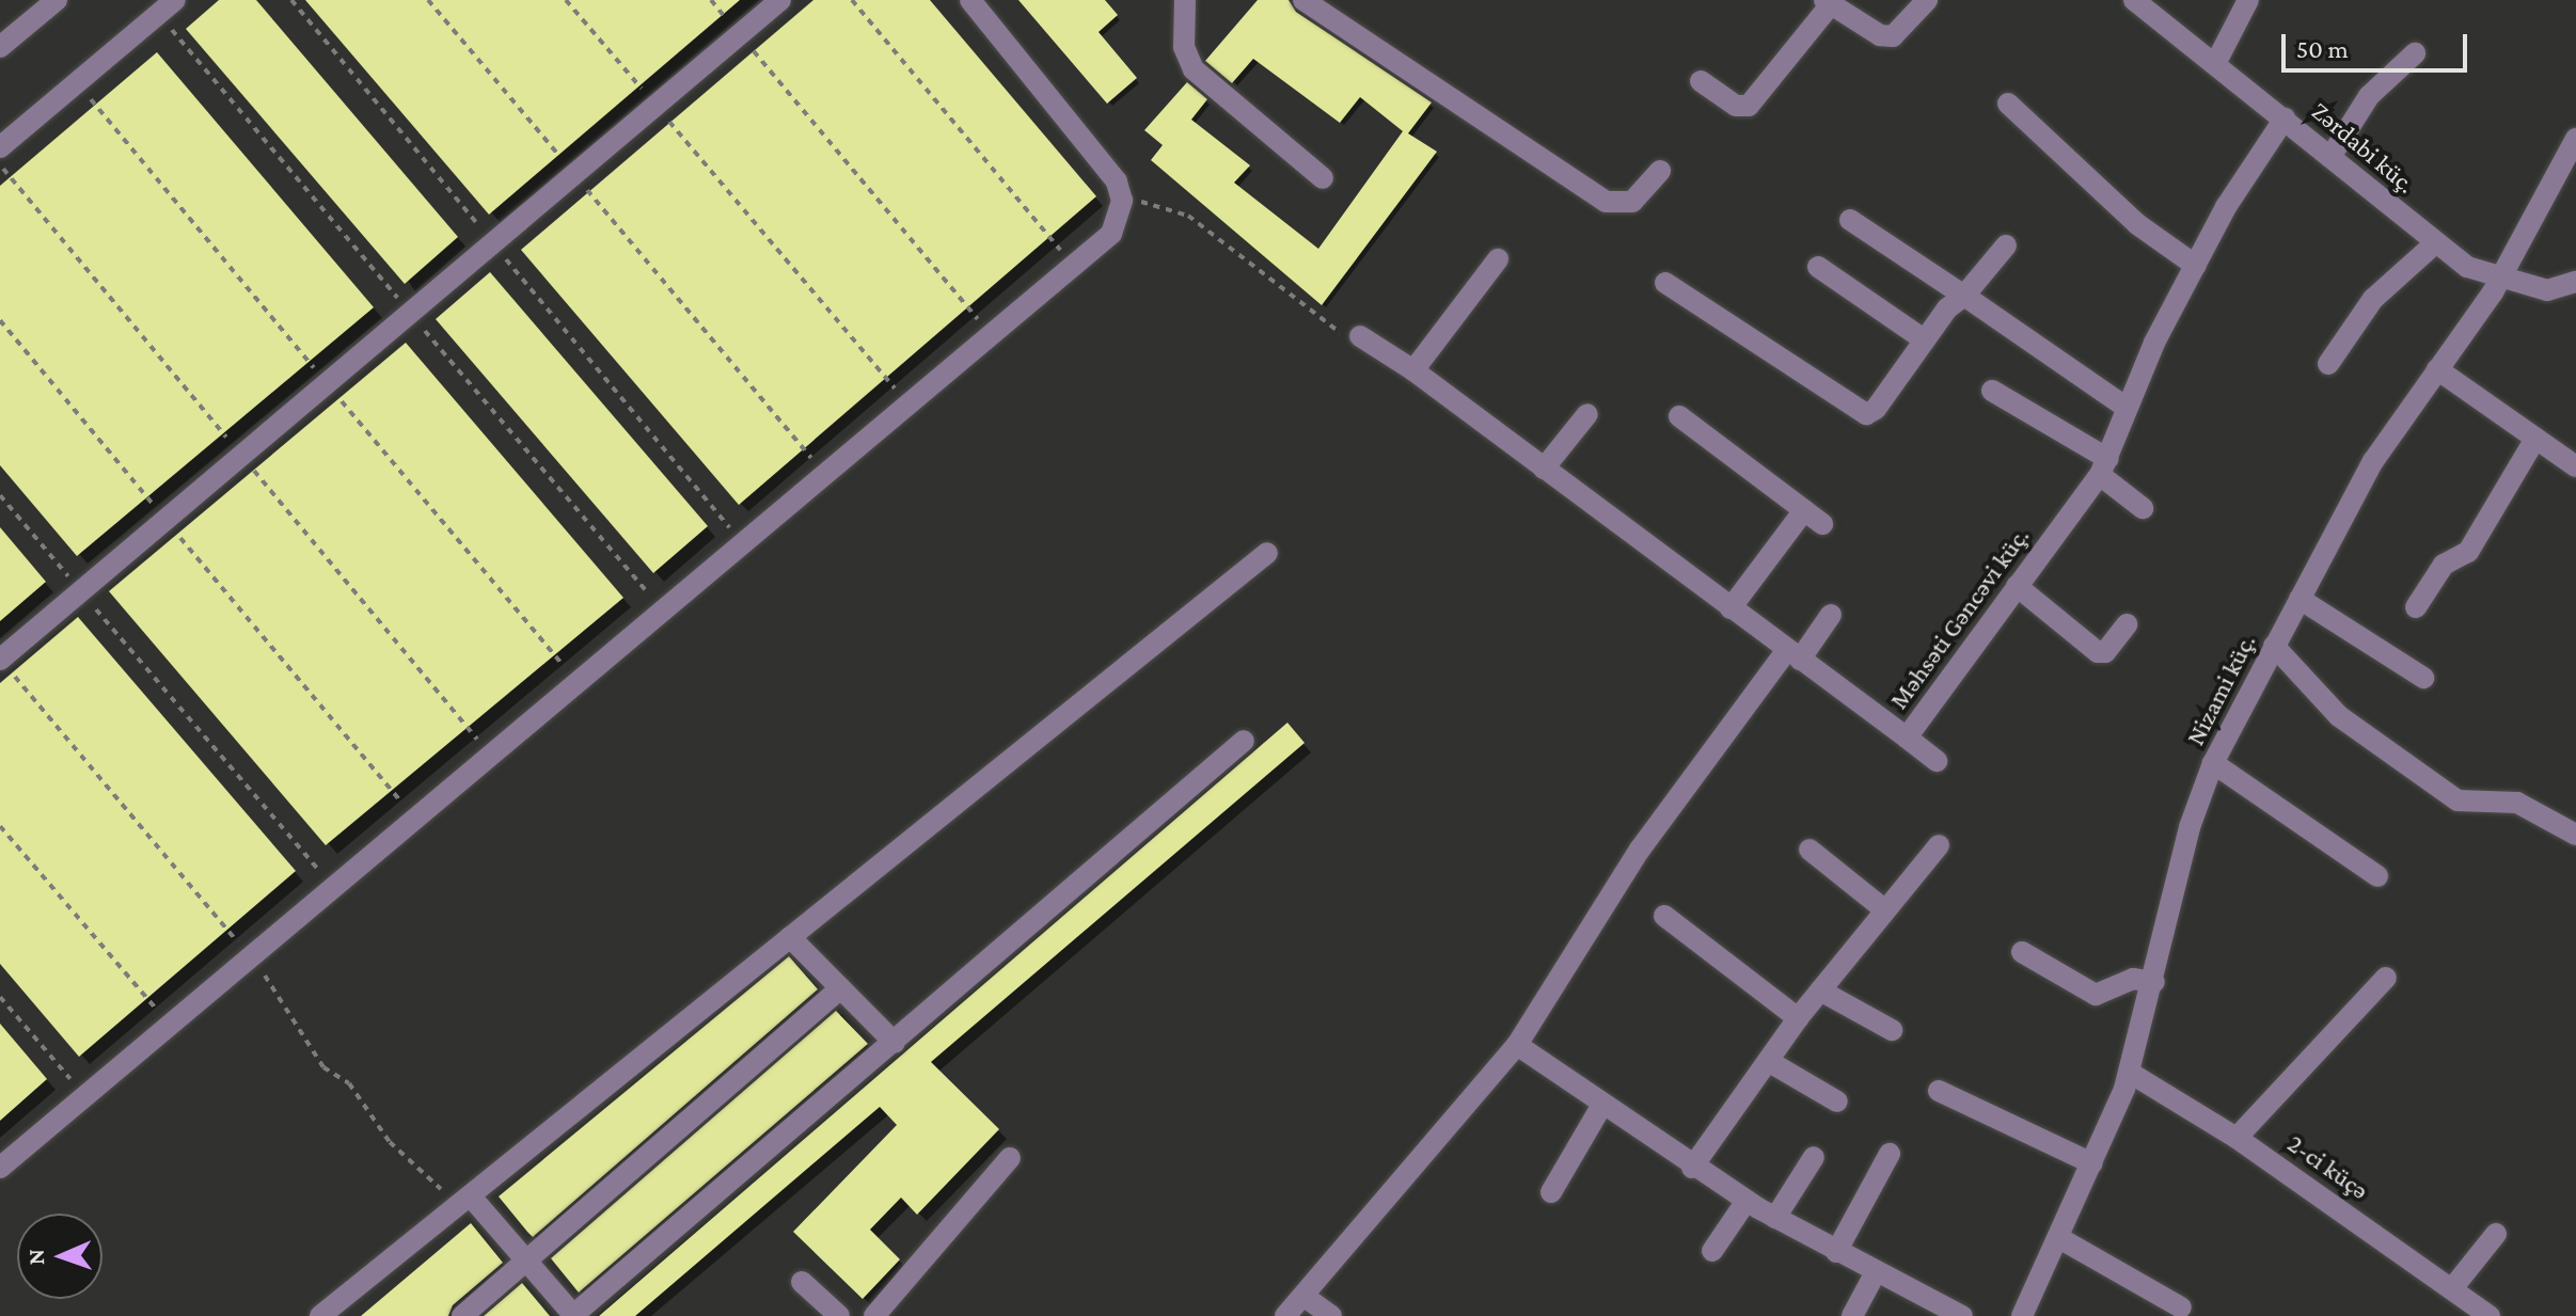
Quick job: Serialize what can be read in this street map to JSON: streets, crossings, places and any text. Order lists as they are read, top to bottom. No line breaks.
{"streets":{"street":["Zərdabi küç.","Məhsəti Gəncəvi küç.","Nizami küç.","2-ci küçə"]},"crossings":[["Zərdabi küç.","Məhsəti Gəncəvi küç."],["Zərdabi küç.","Nizami küç."],["Nizami küç.","2-ci küçə"]],"scale_bar":"50 m","north":"left"}
